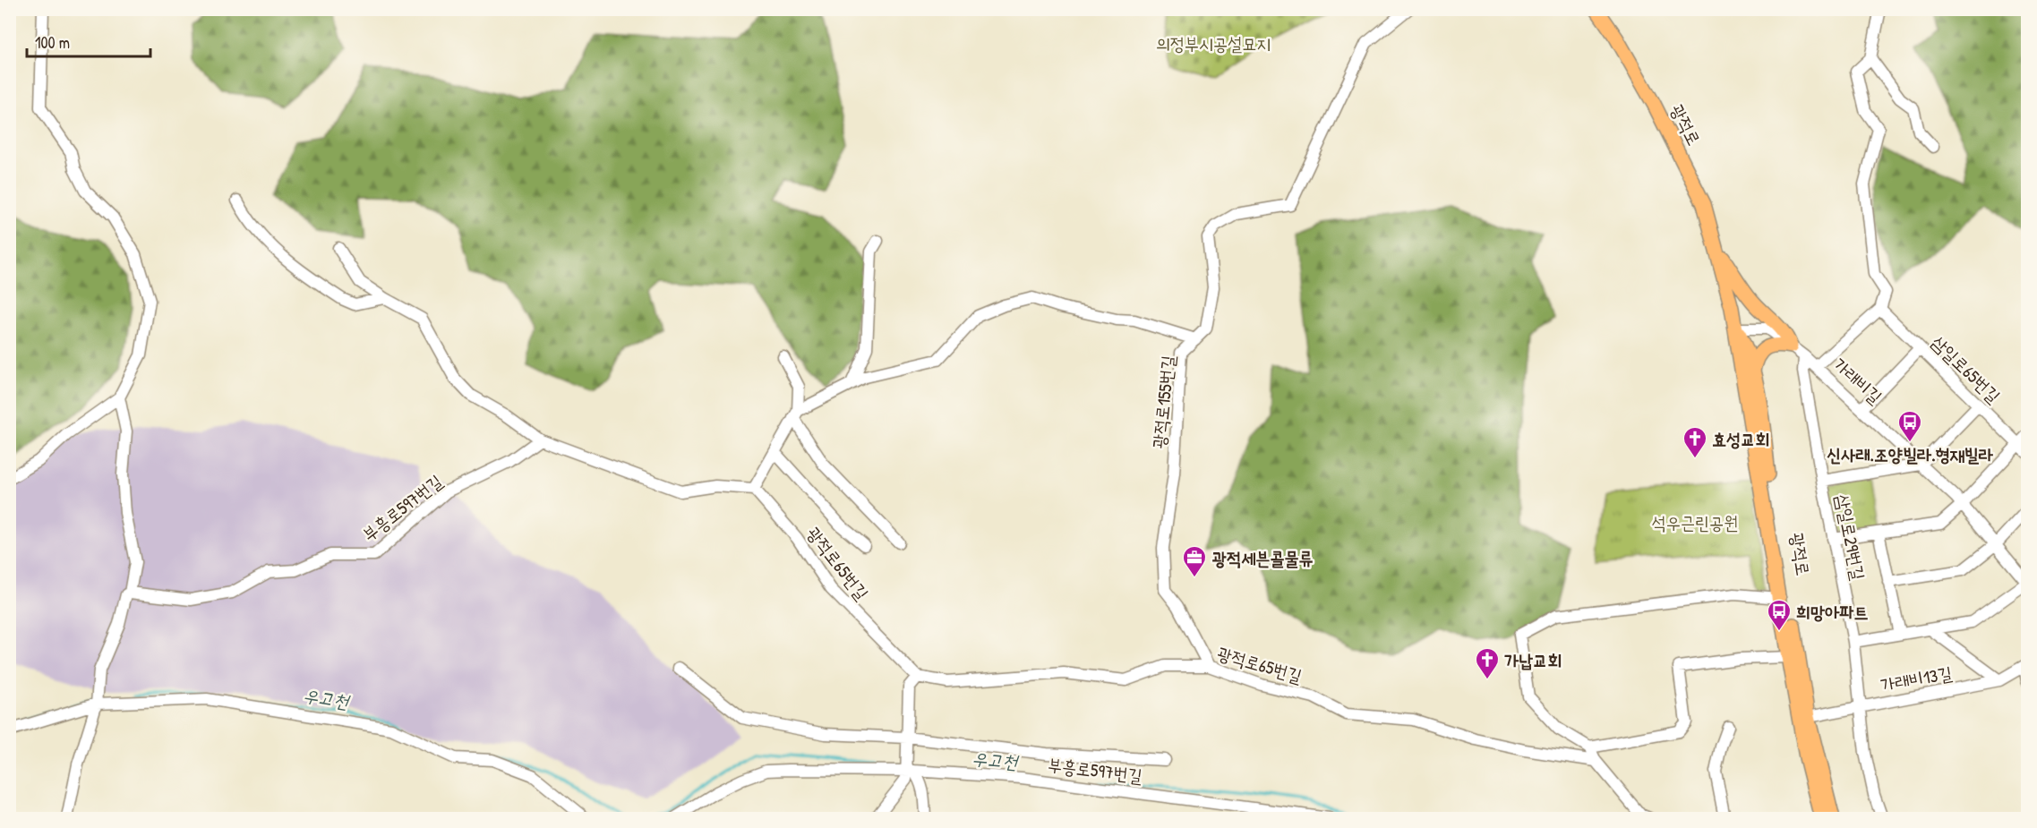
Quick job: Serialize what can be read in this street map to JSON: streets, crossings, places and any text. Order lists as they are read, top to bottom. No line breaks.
{"streets":{"main road":["광적로"],"street":["삼일로65번길","가래비길","광적로155번길","부흥로597번길","삼일로29번길","광적로65번길","가래비13길"]},"crossings":[["광적로","가래비길"],["광적로","가래비13길"],["가래비길","삼일로29번길"],["광적로155번길","광적로65번길"],["삼일로29번길","가래비13길"]],"water":["우고천"],"parks":["의정부시공설묘지","석우근린공원"],"places":{"bus stop":["신사래.조양빌라.형재빌라","희망아파트"],"church":["효성교회","가납교회"],"office":["광적세븐콜물류"]},"scale_bar":"100 m"}
